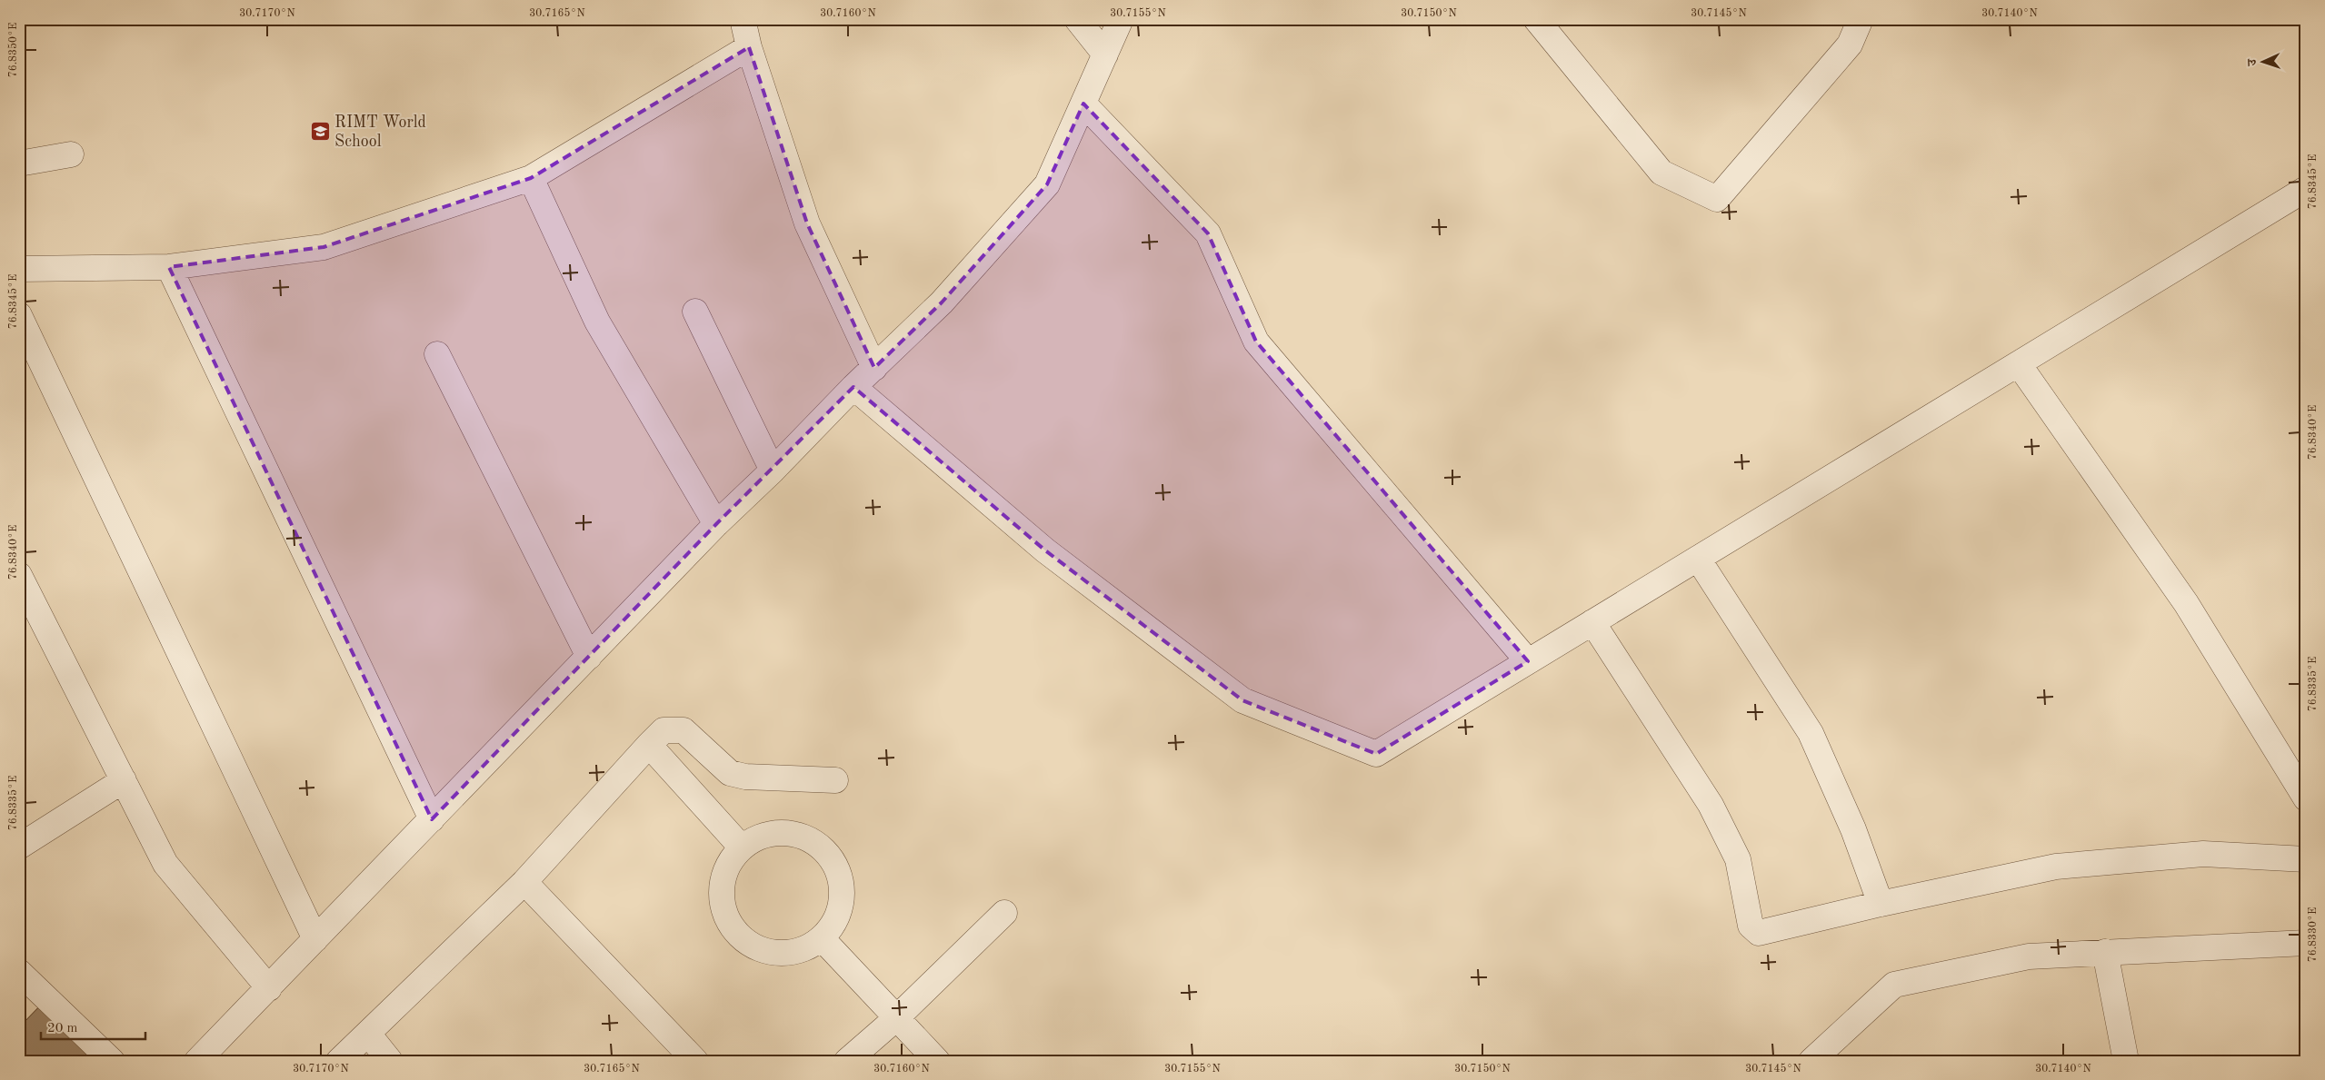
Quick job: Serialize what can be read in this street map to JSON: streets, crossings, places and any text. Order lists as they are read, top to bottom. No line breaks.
{"places":{"school or university":["RIMT World School"]},"scale_bar":"20 m","north":"left","coordinates":["30.7170°N","30.7165°N","30.7160°N","30.7155°N","30.7150°N","30.7145°N","30.7140°N","76.8350°E","76.8345°E","76.8340°E","76.8335°E","76.8330°E"]}
